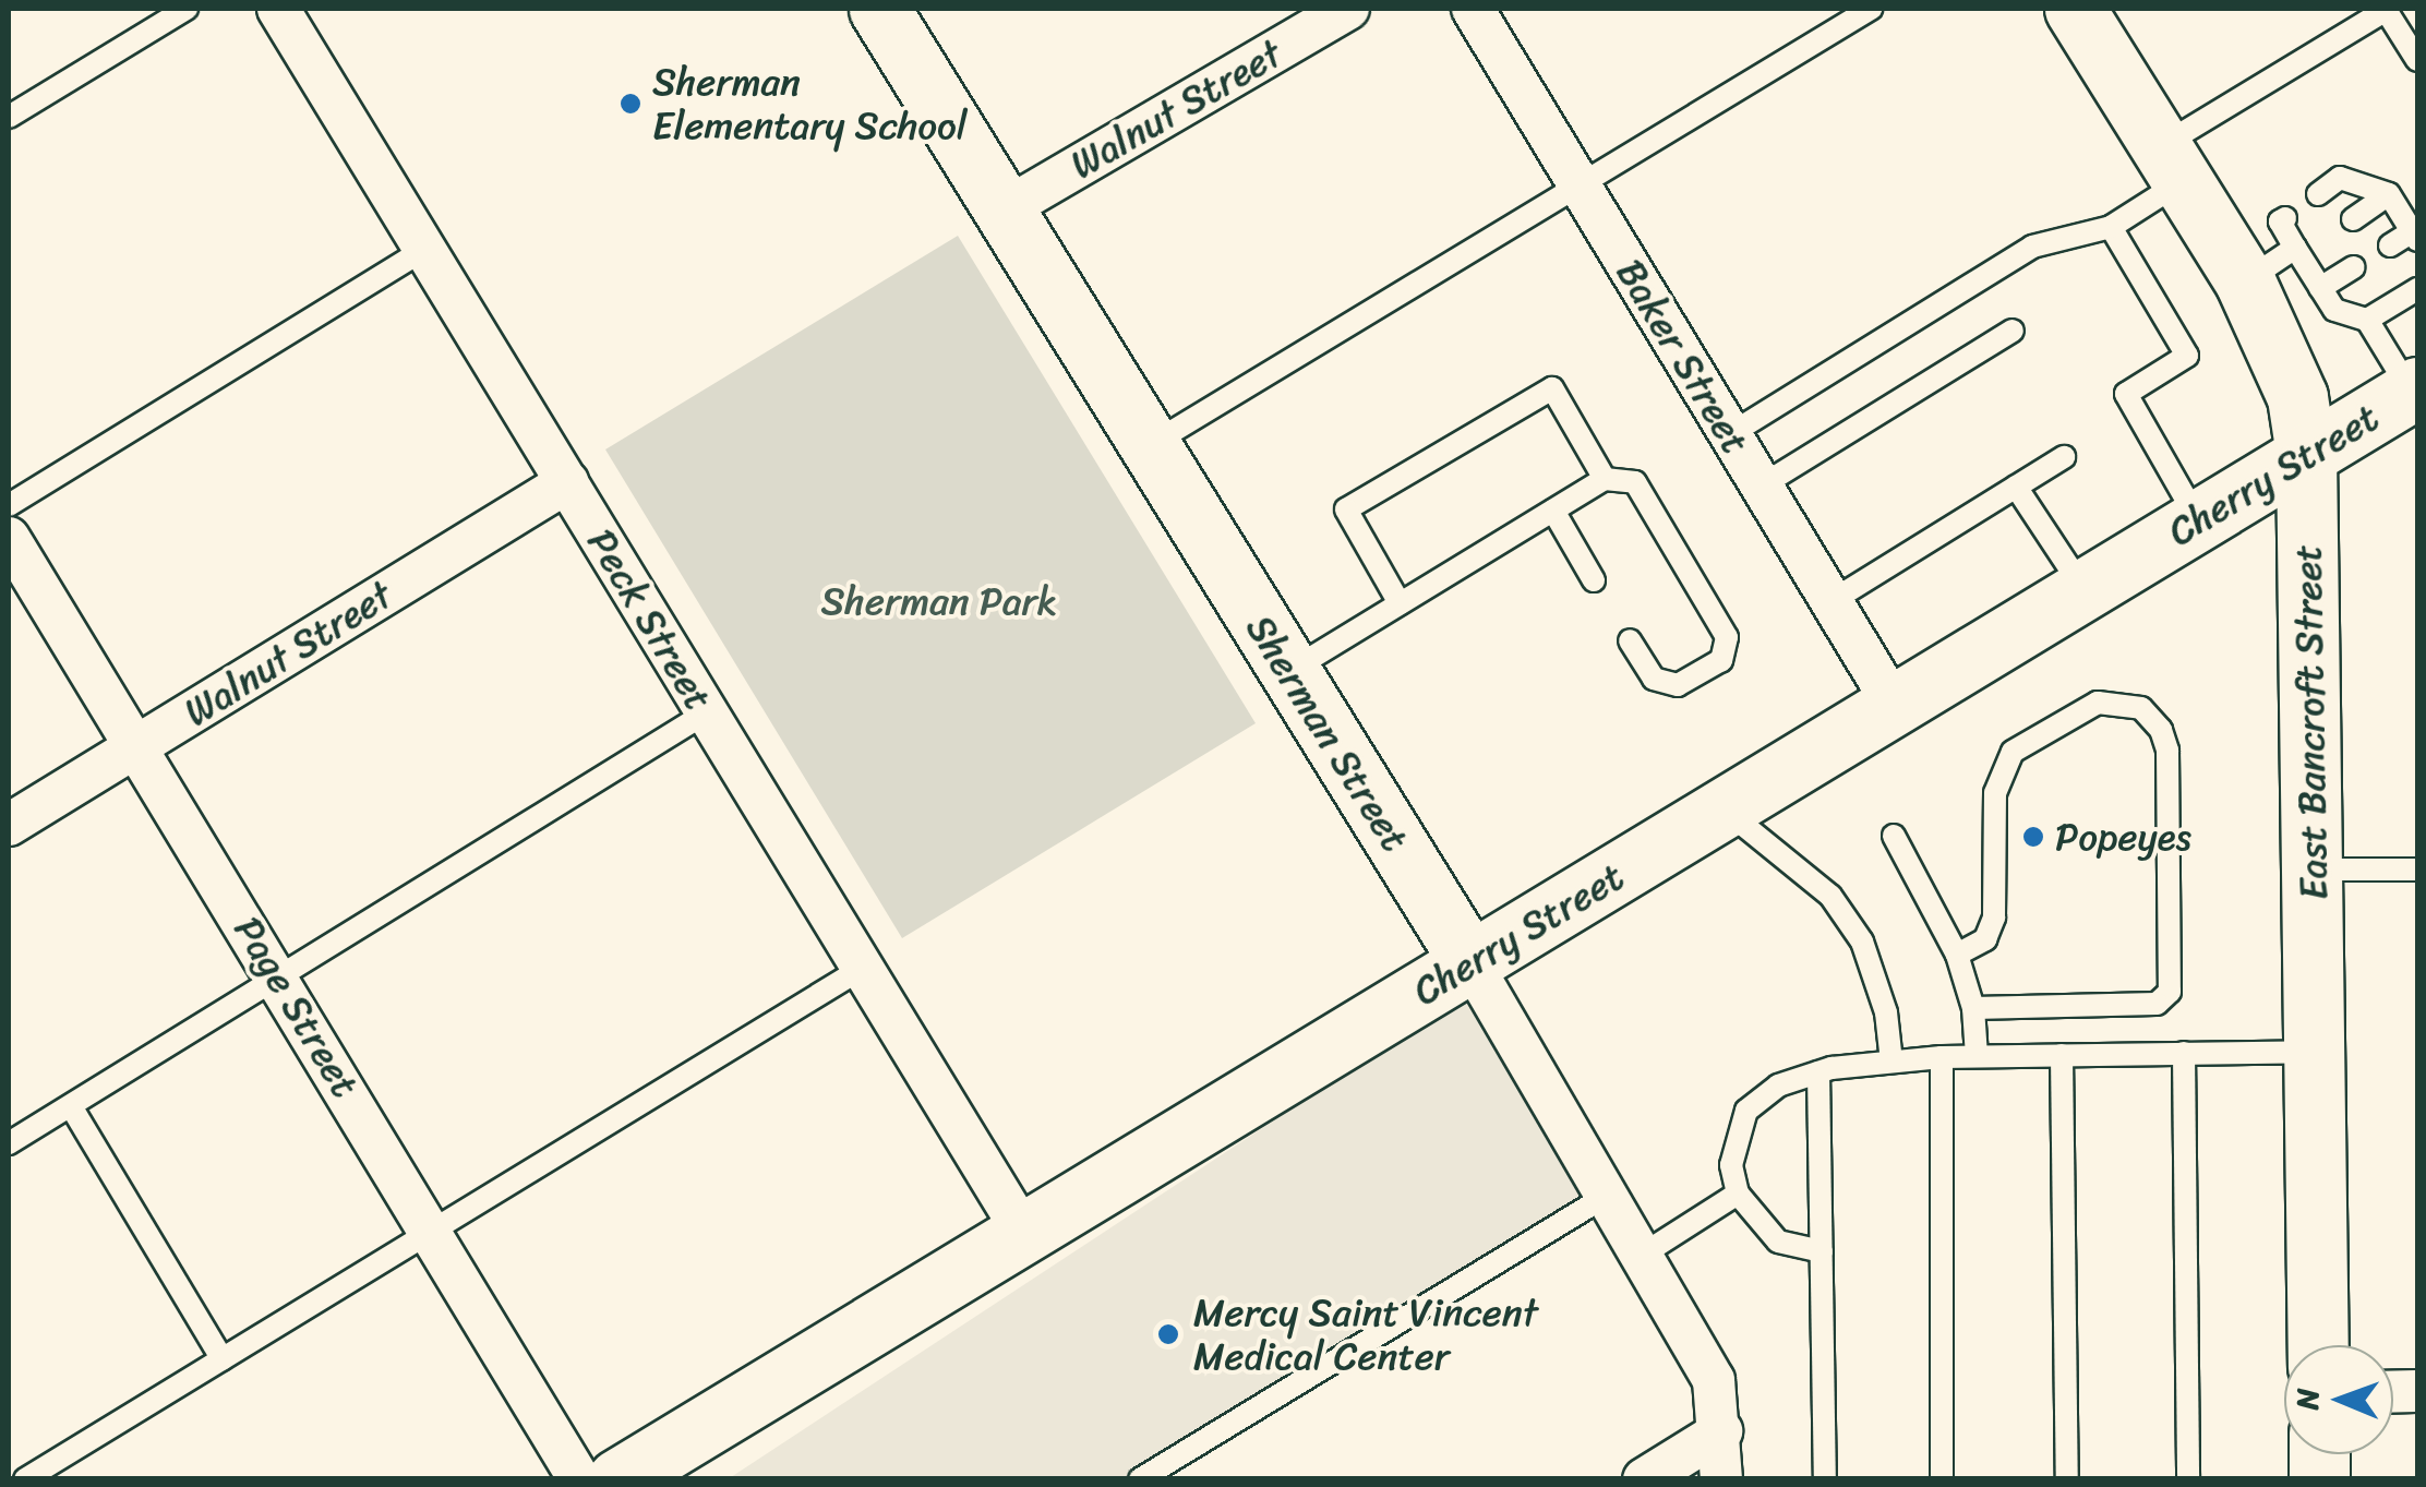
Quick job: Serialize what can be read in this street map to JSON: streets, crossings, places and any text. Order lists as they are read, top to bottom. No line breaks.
{"streets":{"street":["Walnut Street","Baker Street","Cherry Street","Peck Street","East Bancroft Street","Sherman Street","Page Street"]},"crossings":[["Walnut Street","Peck Street"],["Walnut Street","Sherman Street"],["Walnut Street","Page Street"],["Baker Street","Cherry Street"],["Cherry Street","Peck Street"],["Cherry Street","East Bancroft Street"],["Cherry Street","Sherman Street"]],"parks":["Sherman Park"],"places":["Sherman Elementary School","Popeyes","Mercy Saint Vincent Medical Center"],"north":"left"}
